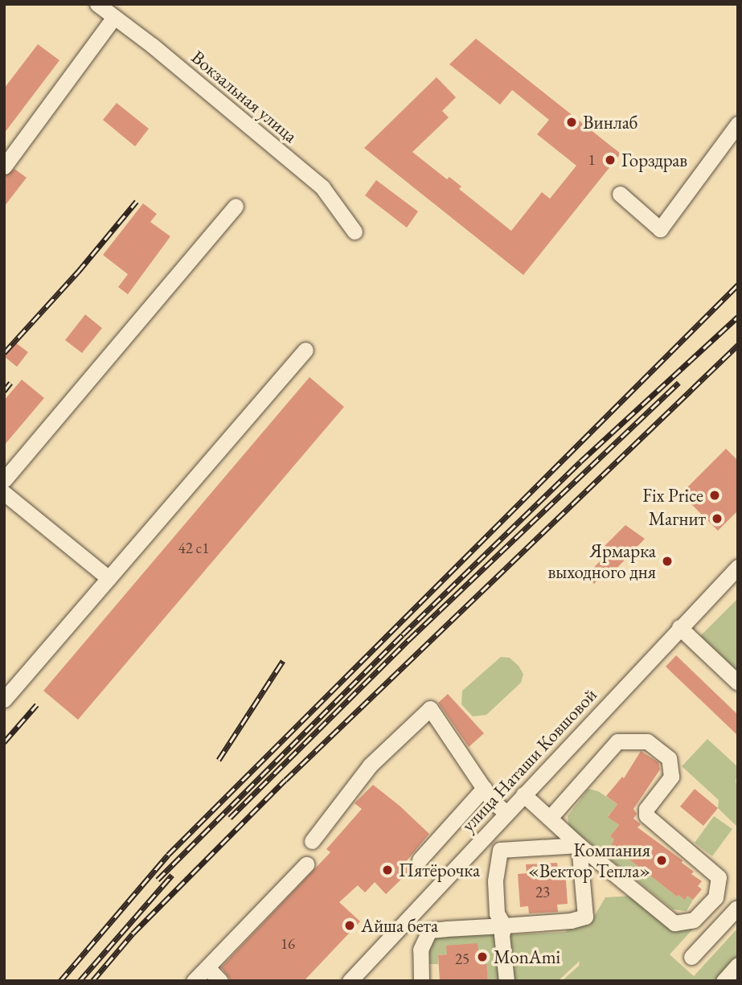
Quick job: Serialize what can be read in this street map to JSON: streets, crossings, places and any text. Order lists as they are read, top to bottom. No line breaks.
{"streets":{"street":["Вокзальная улица","улица Наташи Ковшовой"]},"places":["Винлаб","Горздрав","Fix Price","Магнит","Ярмарка выходного дня","Компания «Вектор Тепла»","Пятёрочка","Айша бета","MonAmi"],"house_numbers":["1","42 с1","23","16","25"]}
